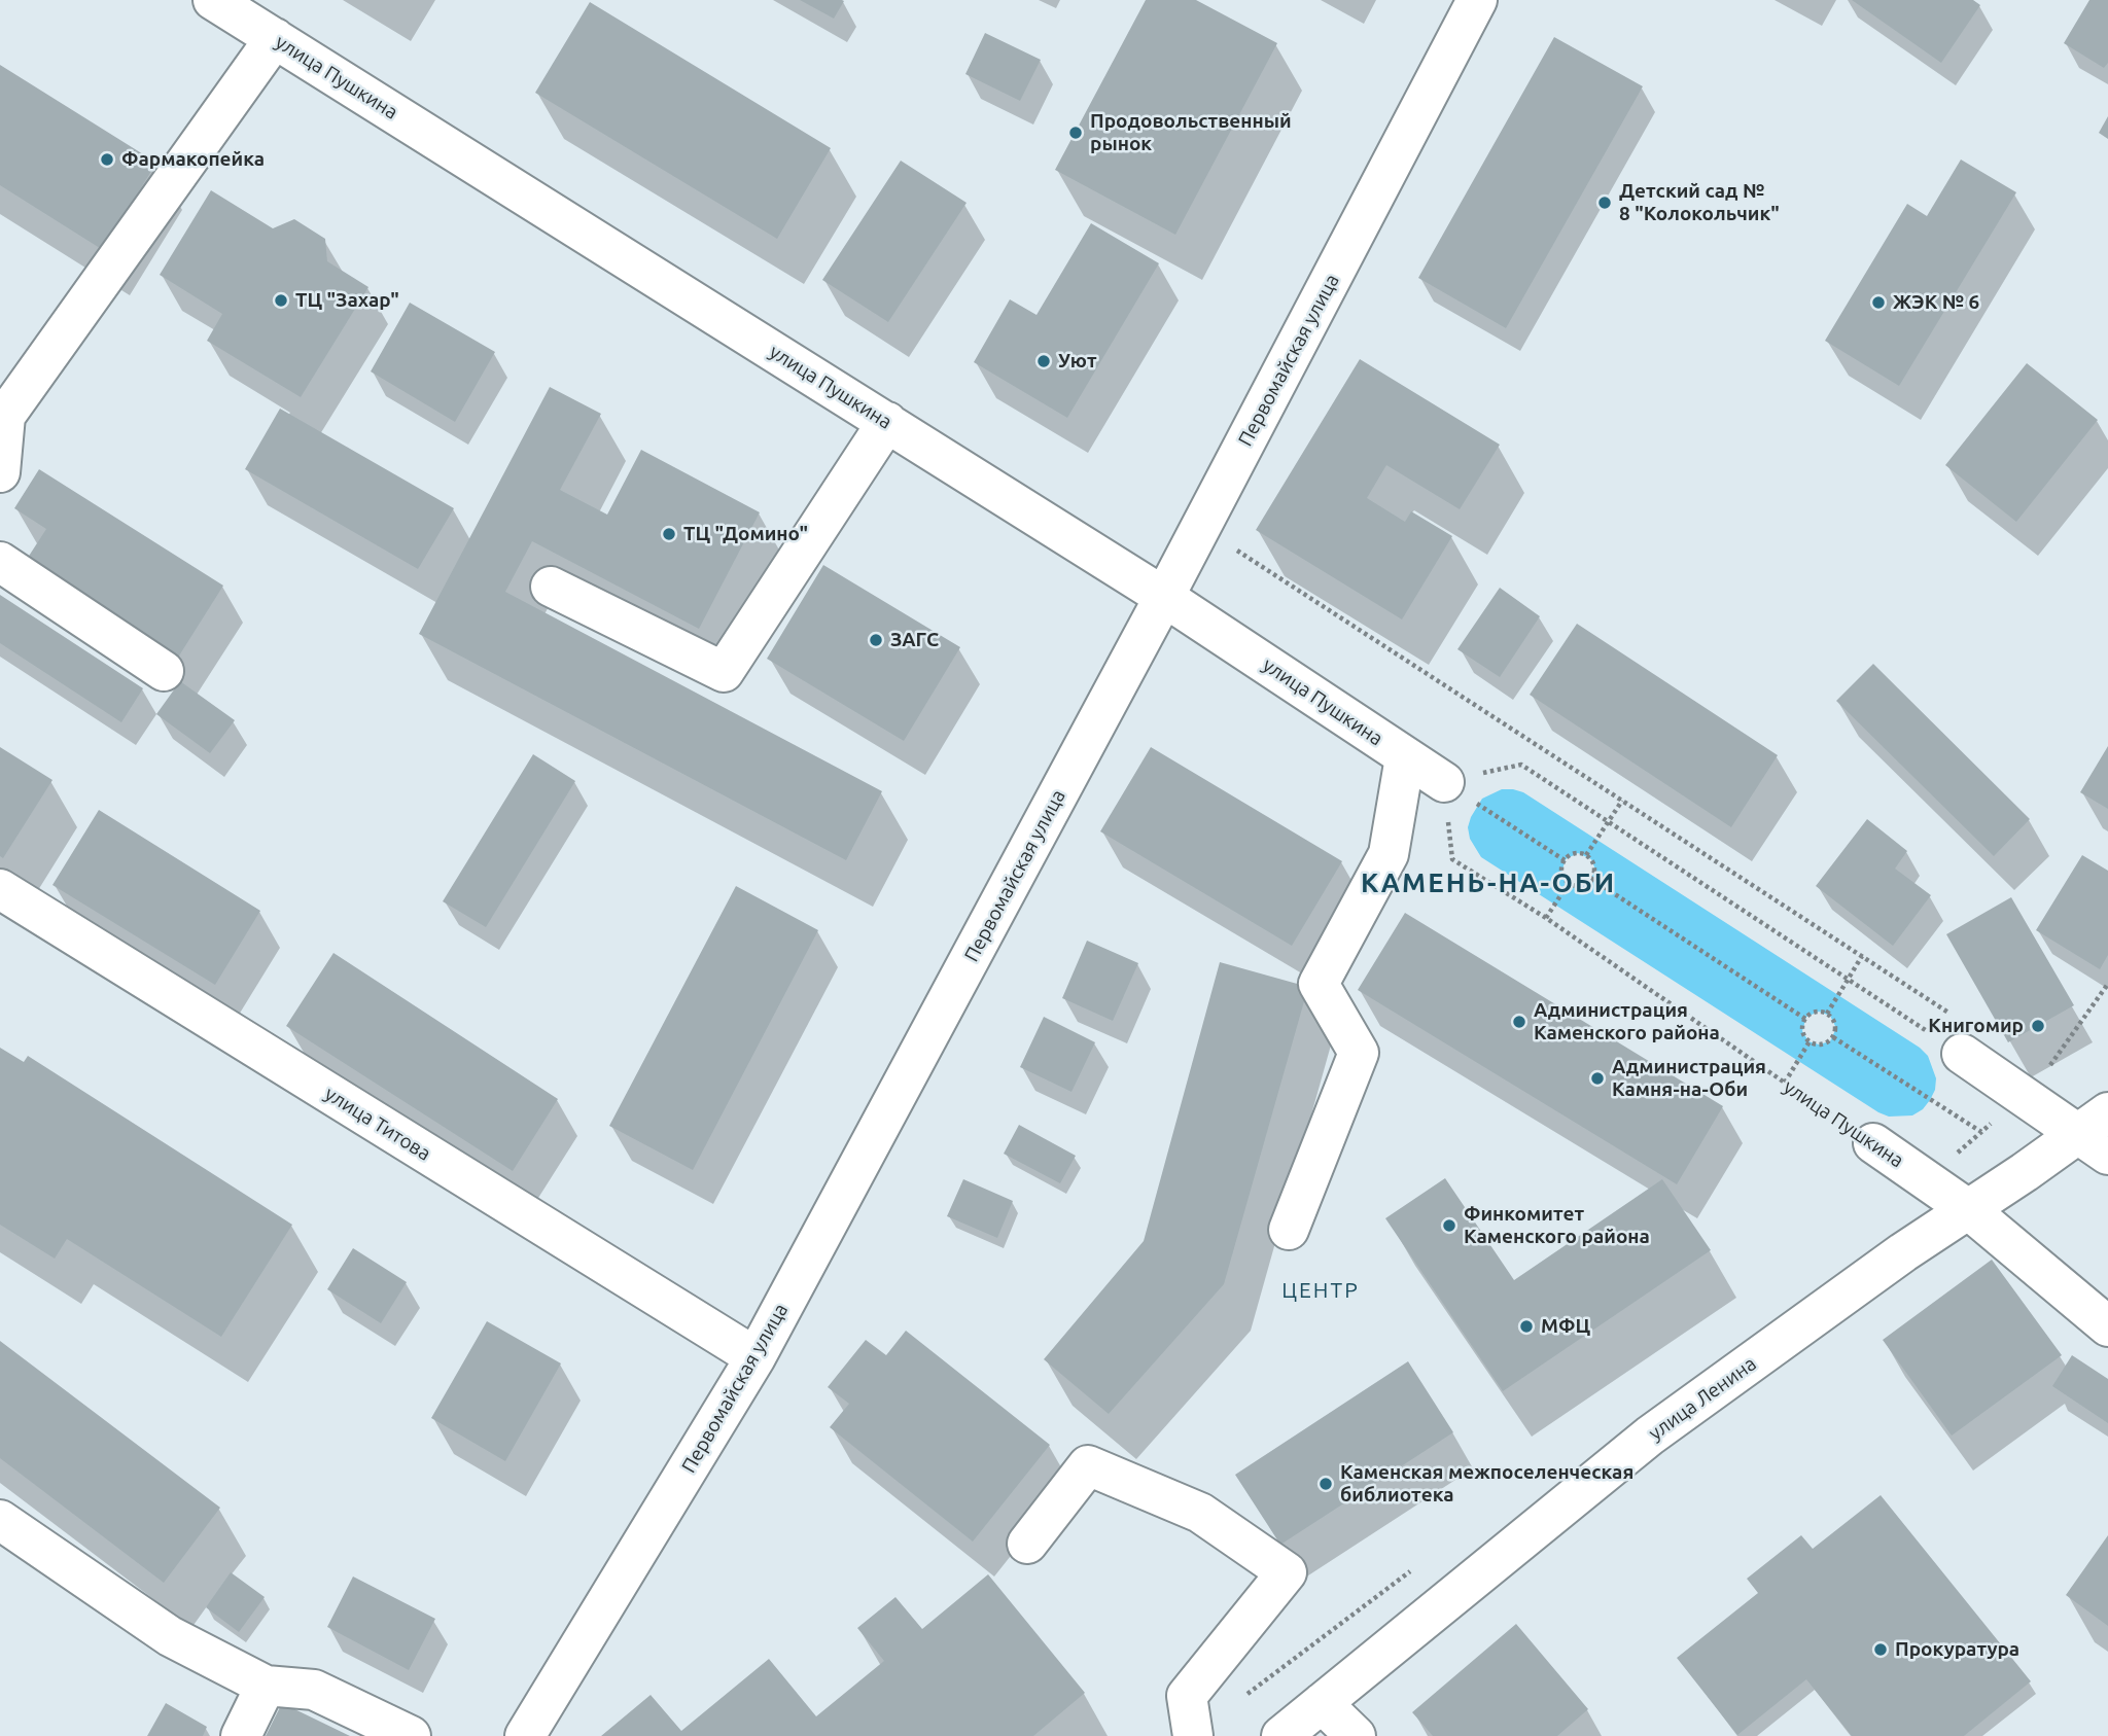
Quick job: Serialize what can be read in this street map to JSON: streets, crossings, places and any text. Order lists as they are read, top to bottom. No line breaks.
{"streets":{"street":["улица Пушкина","Первомайская улица","улица Титова","улица Ленина"]},"crossings":[["улица Пушкина","Первомайская улица"],["улица Пушкина","улица Ленина"],["Первомайская улица","улица Титова"]],"districts":["КАМЕНЬ-НА-ОБИ","ЦЕНТР"],"places":["Продовольственный рынок","Фармакопейка","Детский сад № 8 \"Колокольчик\"","ТЦ \"Захар\"","ЖЭК № 6","Уют","ТЦ \"Домино\"","ЗАГС","Администрация Каменского района","Книгомир","Администрация Камня-на-Оби","Финкомитет Каменского района","МФЦ","Каменская межпоселенческая библиотека","Прокуратура"]}
